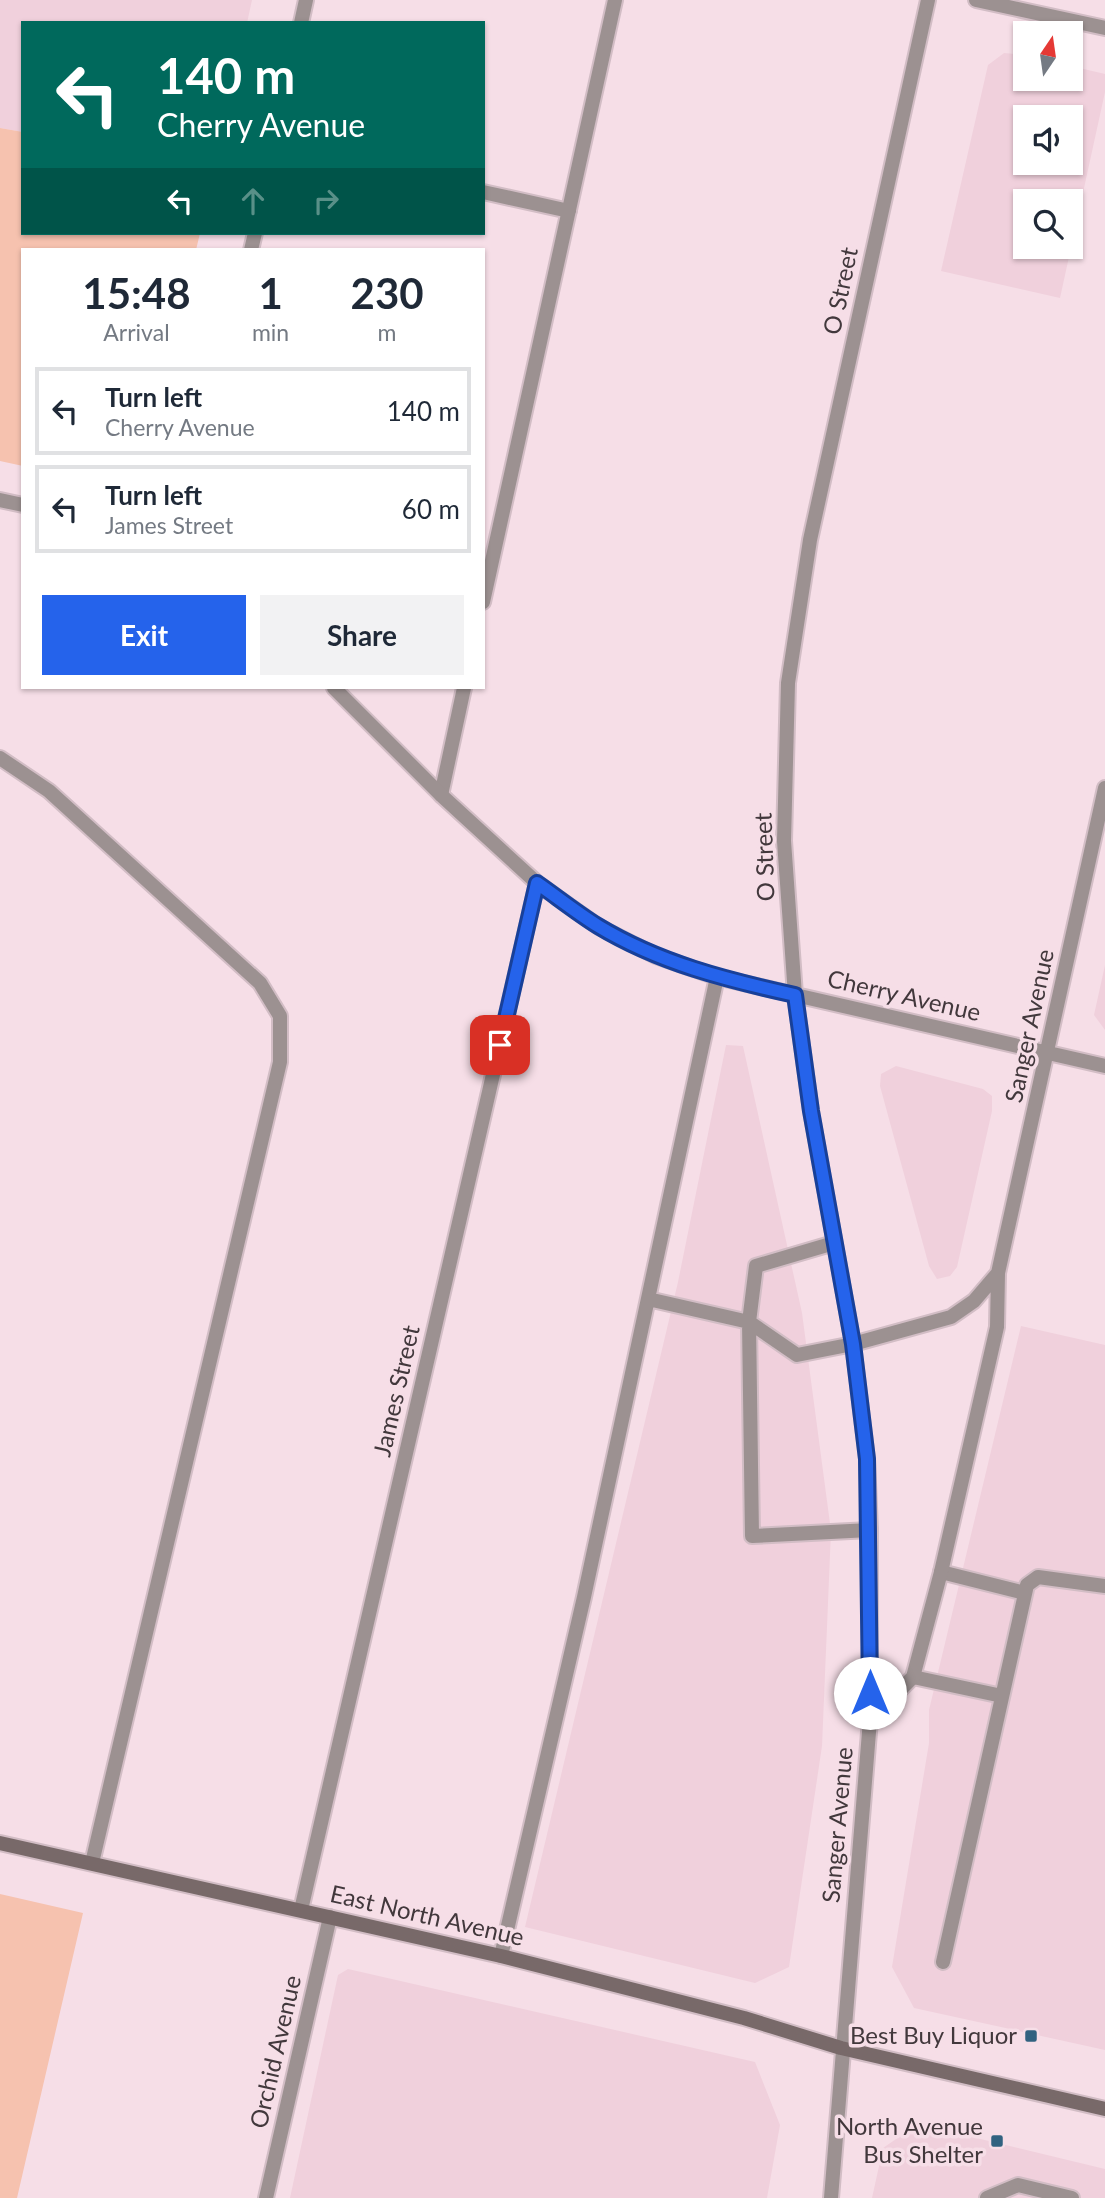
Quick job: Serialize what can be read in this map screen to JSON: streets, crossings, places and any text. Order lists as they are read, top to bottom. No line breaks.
{"streets":{"street":["O Street","Cherry Avenue","Sanger Avenue","James Street","East North Avenue","Orchid Avenue"]},"crossings":[["O Street","Cherry Avenue"],["O Street","Sanger Avenue"],["Cherry Avenue","Sanger Avenue"],["Cherry Avenue","James Street"],["Sanger Avenue","East North Avenue"],["James Street","East North Avenue"],["East North Avenue","Orchid Avenue"]],"places":{"transit":["Best Buy Liquor","North Avenue Bus Shelter"]},"north":"top","page":{"turn":["140 m","Cherry Avenue"],"eta":["15:48","Arrival","1","min","230","m"],"list":[{"name":"Turn left","note":"Cherry Avenue","value":"140 m"},{"name":"Turn left","note":"James Street","value":"60 m"}],"buttons":["Exit","Share"]}}
